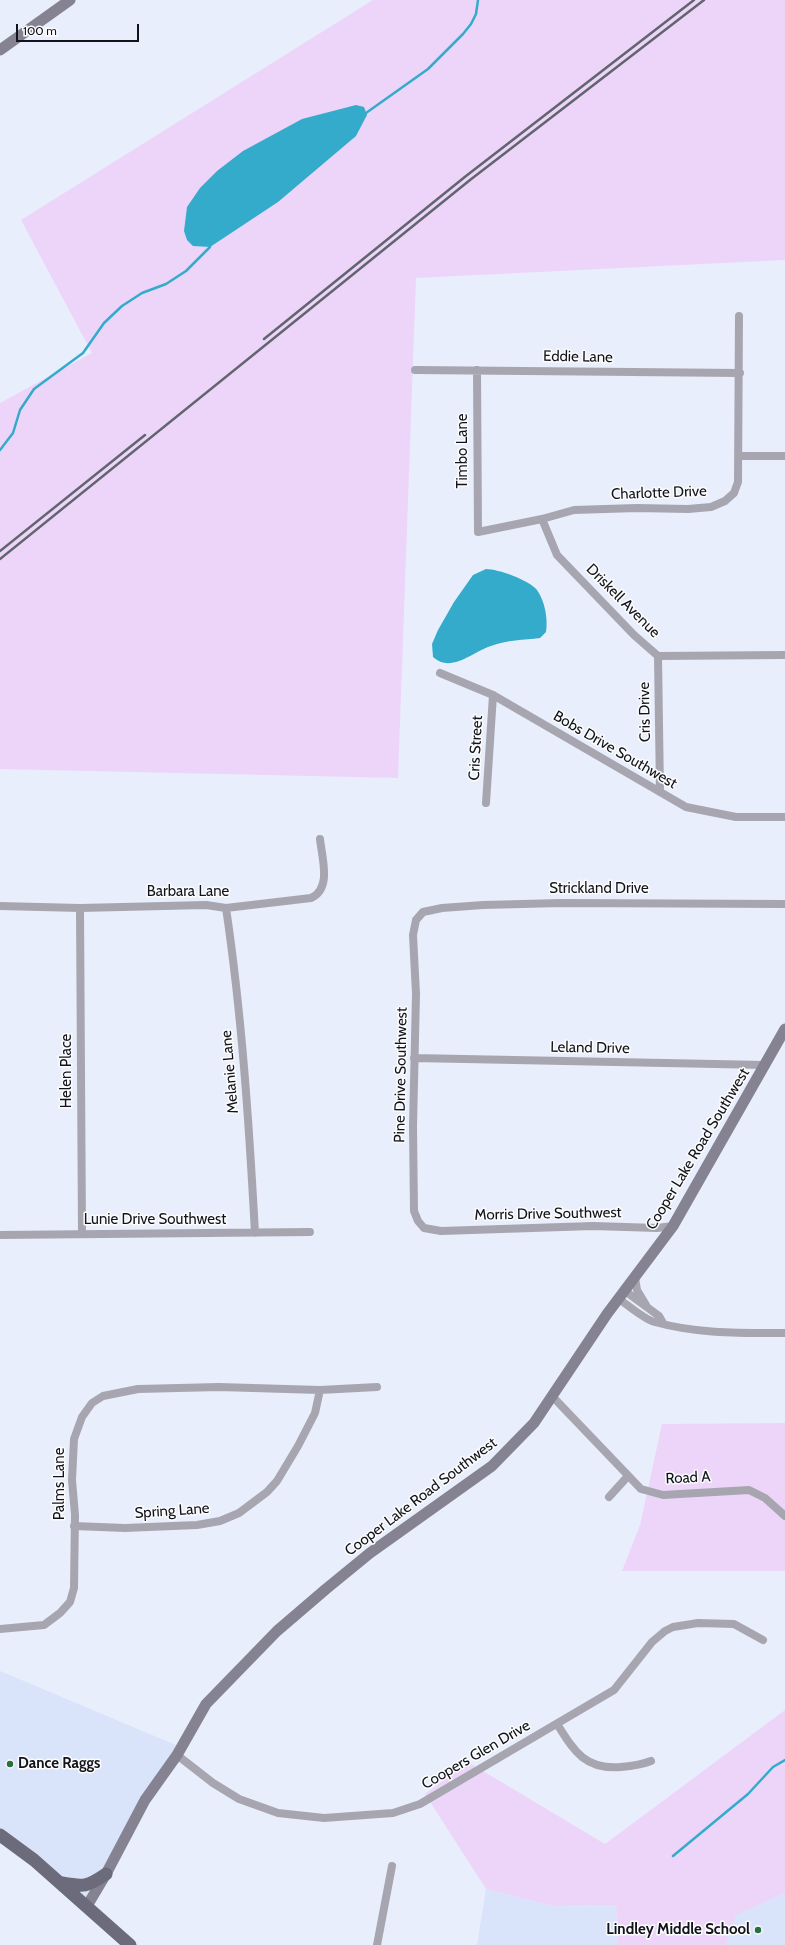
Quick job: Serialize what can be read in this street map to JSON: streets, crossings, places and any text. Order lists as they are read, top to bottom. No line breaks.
{"streets":{"street":["Eddie Lane","Timbo Lane","Charlotte Drive","Driskell Avenue","Cris Drive","Cris Street","Bobs Drive Southwest","Strickland Drive","Barbara Lane","Leland Drive","Helen Place","Melanie Lane","Pine Drive Southwest","Cooper Lake Road Southwest","Morris Drive Southwest","Lunie Drive Southwest","Road A","Palms Lane","Spring Lane","Coopers Glen Drive"]},"crossings":[["Eddie Lane","Timbo Lane"],["Eddie Lane","Charlotte Drive"],["Timbo Lane","Charlotte Drive"],["Charlotte Drive","Driskell Avenue"],["Driskell Avenue","Cris Drive"],["Cris Drive","Bobs Drive Southwest"],["Cris Street","Bobs Drive Southwest"],["Strickland Drive","Pine Drive Southwest"],["Barbara Lane","Helen Place"],["Barbara Lane","Melanie Lane"],["Leland Drive","Pine Drive Southwest"],["Leland Drive","Cooper Lake Road Southwest"],["Helen Place","Lunie Drive Southwest"],["Melanie Lane","Lunie Drive Southwest"],["Pine Drive Southwest","Morris Drive Southwest"],["Cooper Lake Road Southwest","Morris Drive Southwest"],["Cooper Lake Road Southwest","Road A"],["Cooper Lake Road Southwest","Coopers Glen Drive"],["Palms Lane","Spring Lane"]],"places":["Dance Raggs","Lindley Middle School"],"scale_bar":"100 m"}
